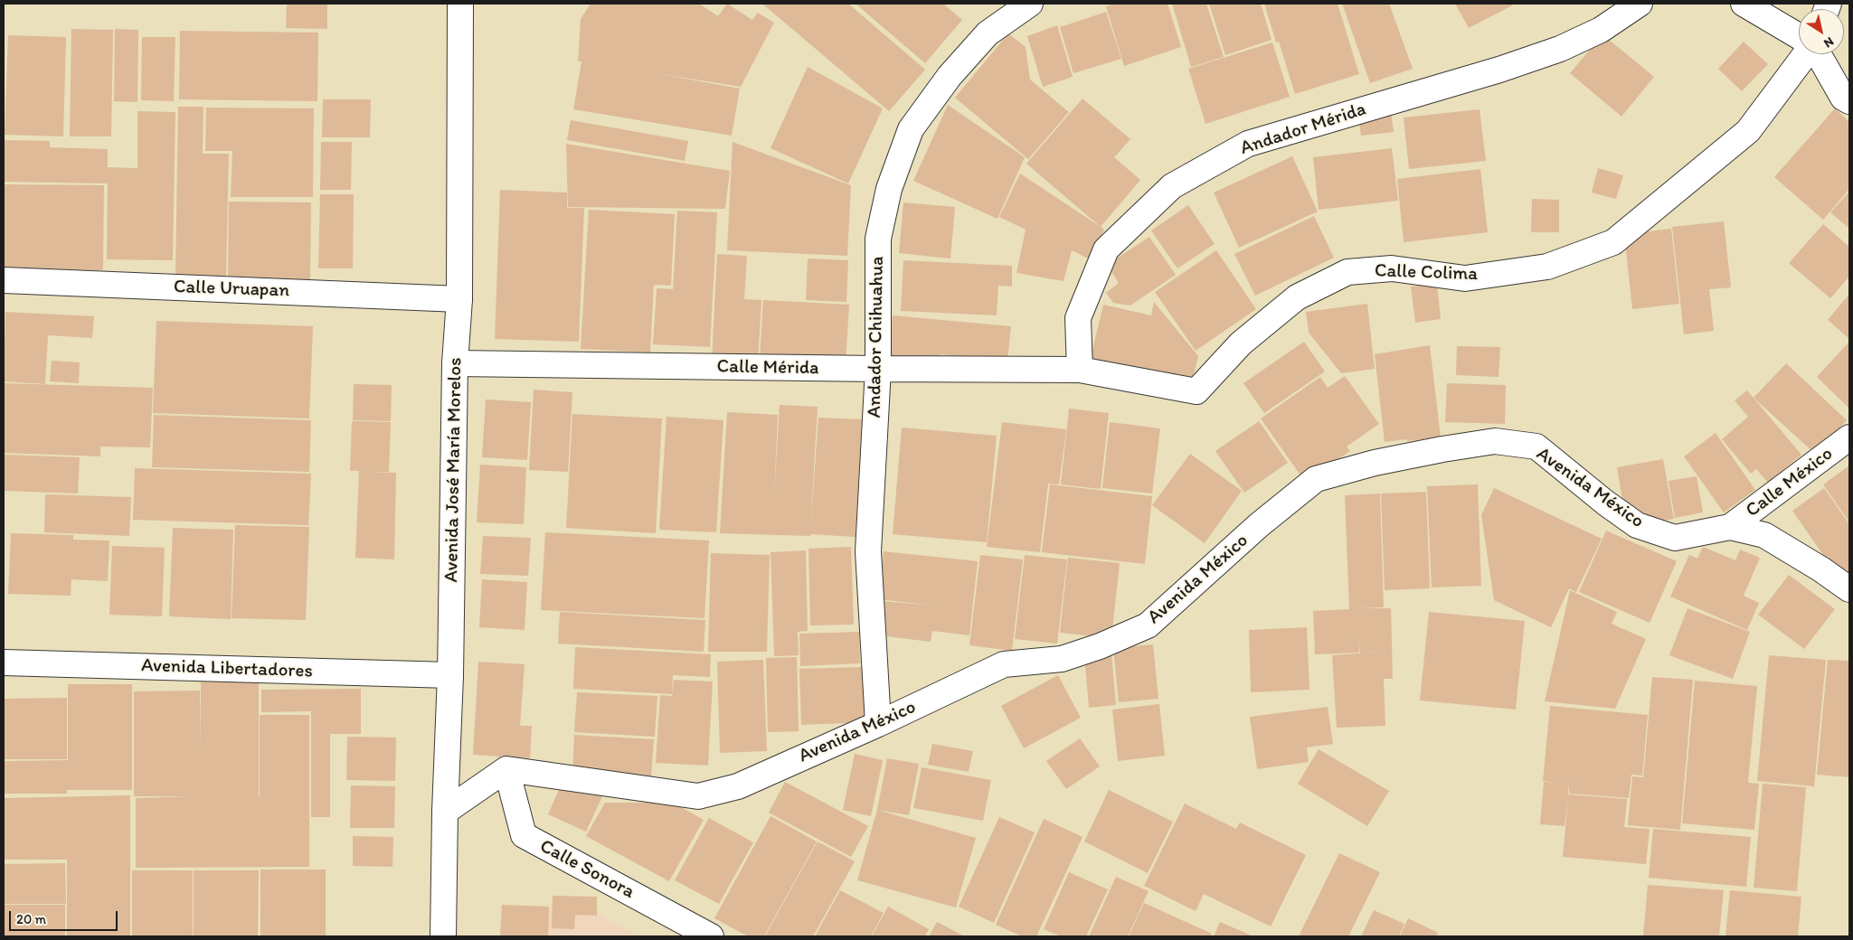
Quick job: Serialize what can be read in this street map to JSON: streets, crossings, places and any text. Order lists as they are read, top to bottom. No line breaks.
{"streets":{"street":["Andador Mérida","Calle Colima","Calle Uruapan","Andador Chihuahua","Calle Mérida","Avenida José María Morelos","Calle México","Avenida México","Avenida Libertadores","Calle Sonora"]},"crossings":[["Andador Mérida","Calle Colima"],["Andador Mérida","Calle Mérida"],["Calle Colima","Calle Mérida"],["Calle Uruapan","Avenida José María Morelos"],["Andador Chihuahua","Calle Mérida"],["Andador Chihuahua","Avenida México"],["Calle Mérida","Avenida José María Morelos"],["Avenida José María Morelos","Avenida Libertadores"],["Calle México","Avenida México"],["Avenida México","Calle Sonora"]],"scale_bar":"20 m","north":"bottom right"}
